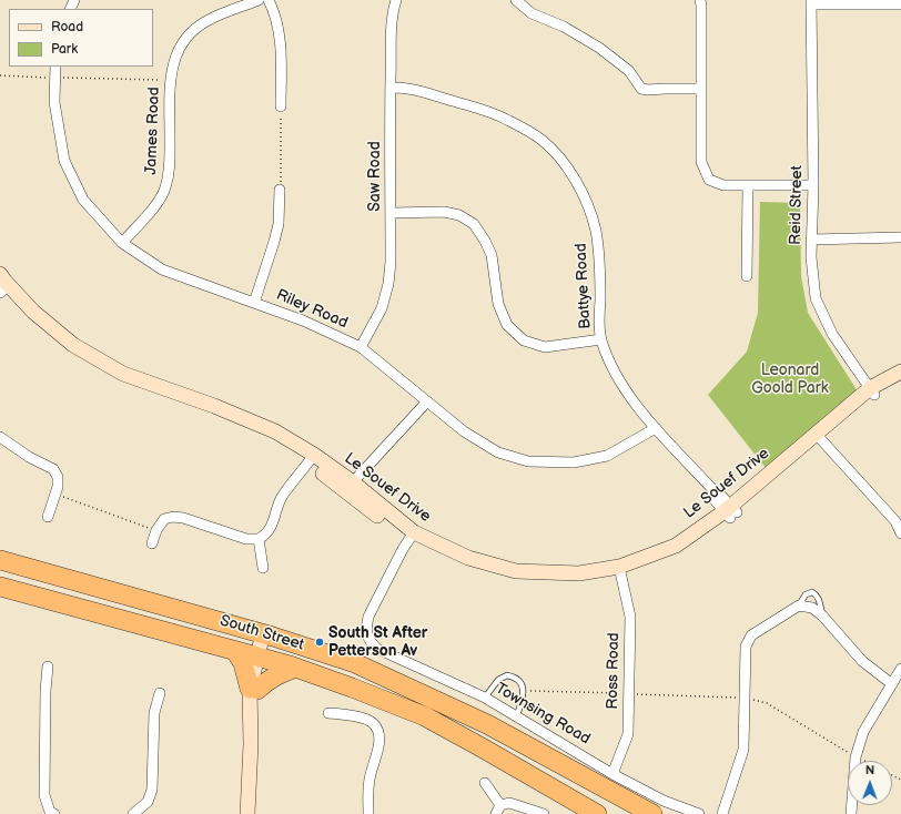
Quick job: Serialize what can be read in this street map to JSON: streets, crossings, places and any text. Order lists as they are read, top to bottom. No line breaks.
{"streets":{"highway":["South Street"],"street":["James Road","Saw Road","Reid Street","Battye Road","Riley Road","Le Souef Drive","Ross Road","Townsing Road"]},"crossings":[["James Road","Riley Road"],["Saw Road","Battye Road"],["Saw Road","Riley Road"],["Reid Street","Le Souef Drive"],["Battye Road","Riley Road"],["Battye Road","Le Souef Drive"],["Le Souef Drive","Ross Road"],["Le Souef Drive","Townsing Road"],["Ross Road","Townsing Road"]],"parks":["Leonard Goold Park"],"places":["South St After Petterson Av"],"legend":["Road","Park"],"north":"top"}
